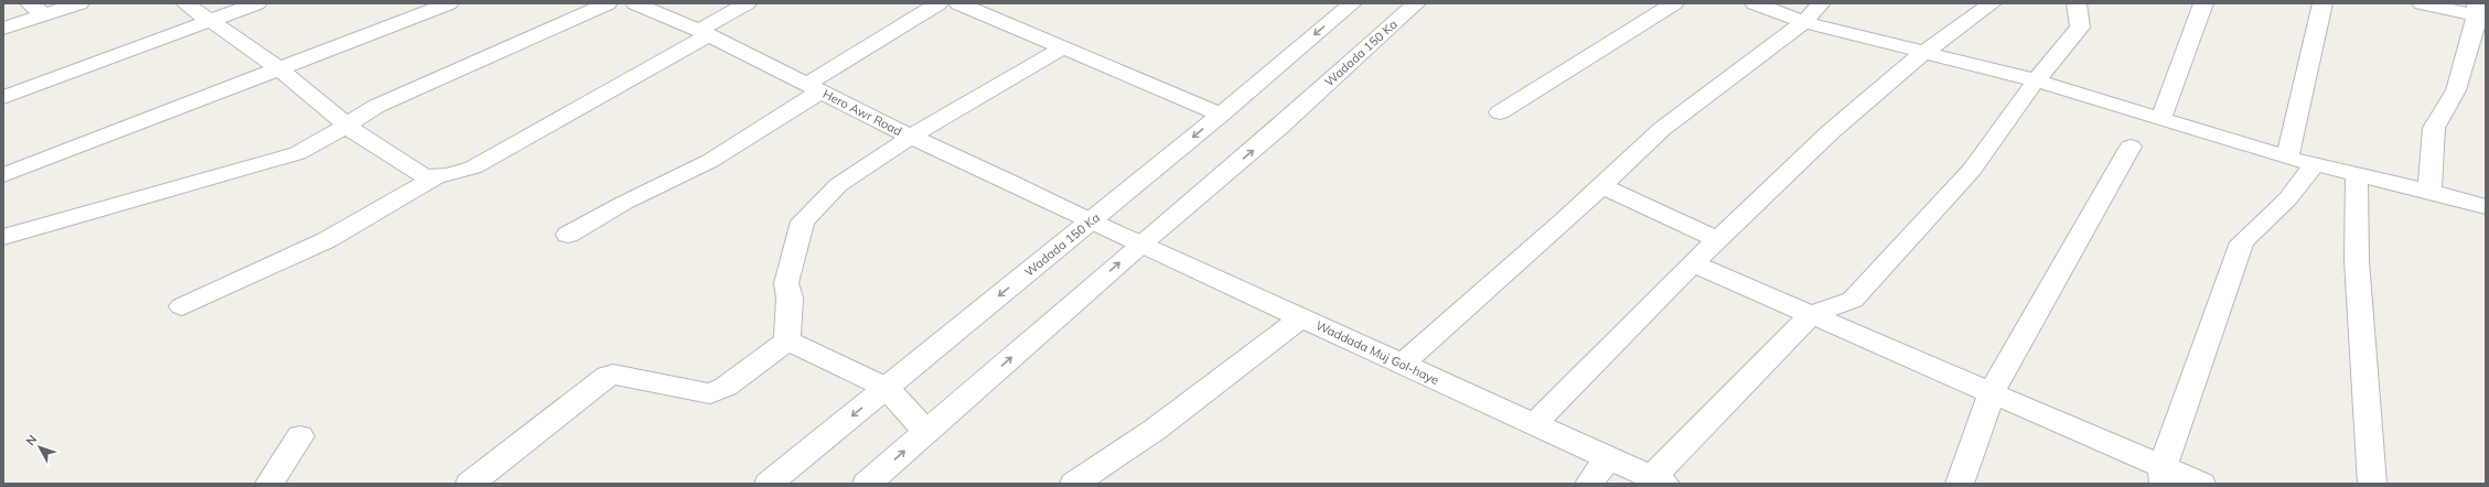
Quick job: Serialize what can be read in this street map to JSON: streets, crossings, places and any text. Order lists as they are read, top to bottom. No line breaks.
{"streets":{"street":["Wadada 150 Ka","Hero Awr Road","Waddada Muj Gol-haye"]},"crossings":[["Wadada 150 Ka","Hero Awr Road"],["Wadada 150 Ka","Waddada Muj Gol-haye"],["Hero Awr Road","Waddada Muj Gol-haye"]],"north":"top left"}
